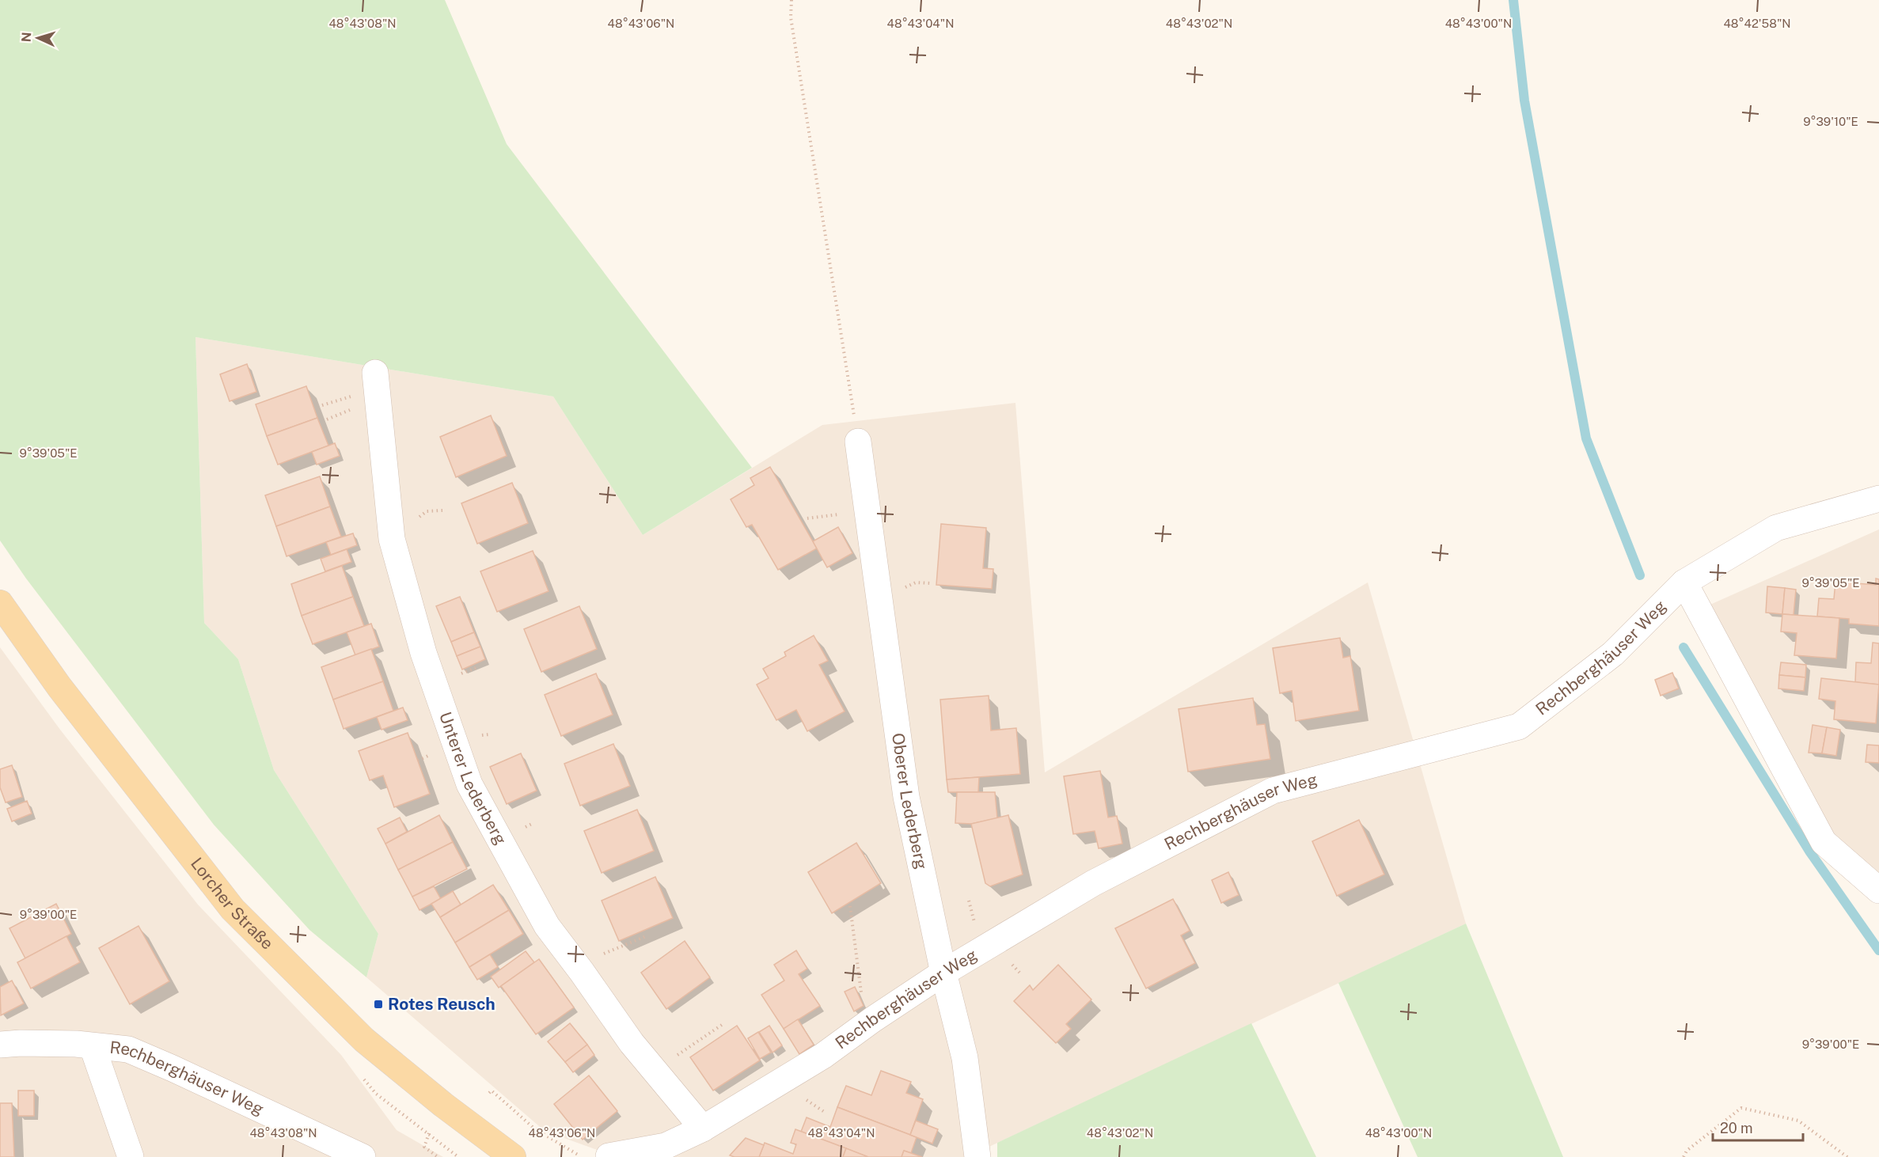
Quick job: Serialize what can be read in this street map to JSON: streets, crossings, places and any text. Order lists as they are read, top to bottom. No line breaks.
{"streets":{"main road":["Lorcher Straße"],"street":["Rechberghäuser Weg","Unterer Lederberg","Oberer Lederberg"]},"crossings":[["Rechberghäuser Weg","Unterer Lederberg"],["Rechberghäuser Weg","Oberer Lederberg"]],"places":{"transit":["Rotes Reusch"]},"scale_bar":"20 m","north":"left","coordinates":["48°43'08\"N","48°43'06\"N","48°43'04\"N","48°43'02\"N","48°43'00\"N","48°42'58\"N","9°39'10\"E","9°39'05\"E","9°39'00\"E"]}
